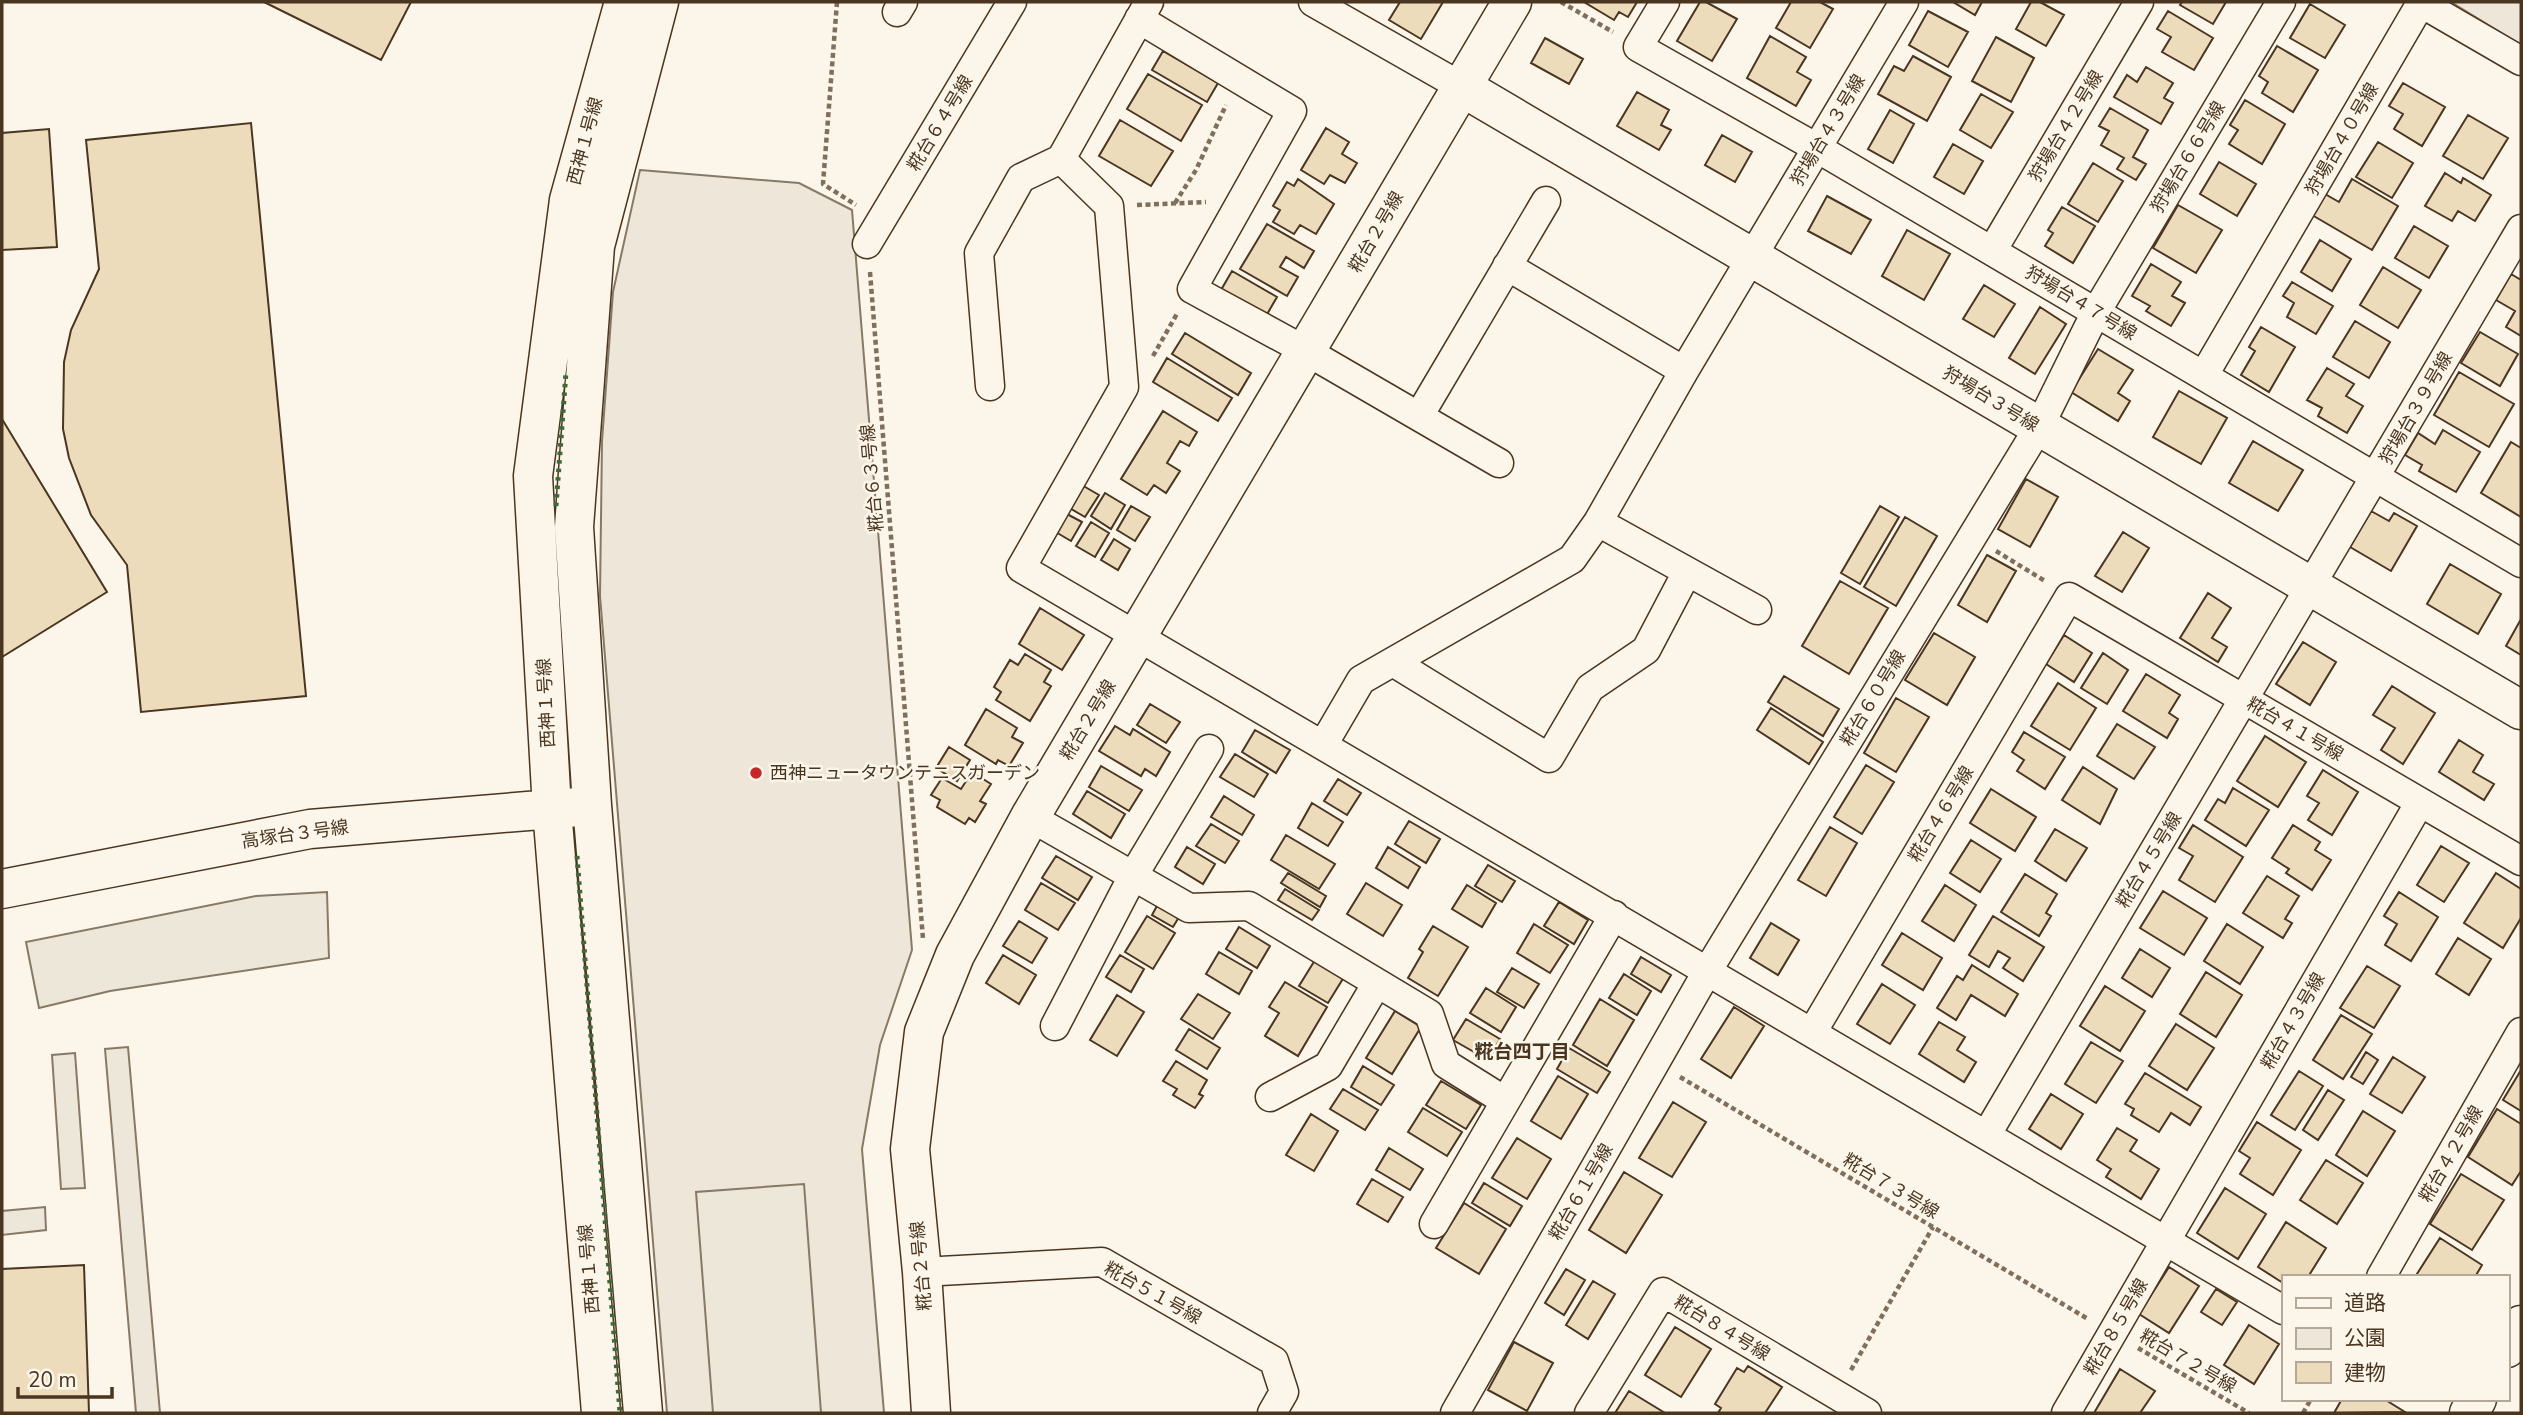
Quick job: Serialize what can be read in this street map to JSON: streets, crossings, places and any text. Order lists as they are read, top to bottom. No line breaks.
{"streets":{"street":["糀台６４号線","狩場台４２号線","狩場台４３号線","狩場台４０号線","西神１号線","狩場台６６号線","糀台２号線","狩場台４７号線","狩場台３号線","狩場台３９号線","糀台６０号線","糀台４１号線","糀台４６号線","高塚台３号線","糀台４５号線","糀台４３号線","糀台４２号線","糀台６１号線","糀台５１号線","糀台８５号線","糀台８４号線"],"path":["糀台６３号線","糀台７３号線","糀台７２号線"]},"crossings":[["糀台６４号線","糀台６３号線"],["狩場台４２号線","狩場台４７号線"],["狩場台４３号線","狩場台４７号線"],["狩場台４３号線","狩場台３号線"],["狩場台４０号線","狩場台４７号線"],["西神１号線","高塚台３号線"],["狩場台６６号線","狩場台４７号線"],["狩場台６６号線","狩場台３号線"],["狩場台６６号線","糀台６０号線"],["糀台２号線","狩場台３号線"],["糀台２号線","糀台６３号線"],["糀台２号線","糀台５１号線"],["狩場台４７号線","狩場台３９号線"],["狩場台３号線","狩場台３９号線"],["狩場台３号線","糀台６０号線"],["狩場台３号線","糀台４５号線"],["狩場台３９号線","糀台４５号線"],["糀台６０号線","糀台６１号線"],["糀台４１号線","糀台４６号線"],["糀台４１号線","糀台４５号線"],["糀台４１号線","糀台４３号線"],["糀台４３号線","糀台８５号線"],["糀台７３号線","糀台６１号線"],["糀台７３号線","糀台８５号線"],["糀台７３号線","糀台７２号線"],["糀台８５号線","糀台７２号線"]],"districts":["糀台四丁目"],"places":["西神ニュータウンテニスガーデン"],"legend":["道路","公園","建物"],"scale_bar":"20 m"}
